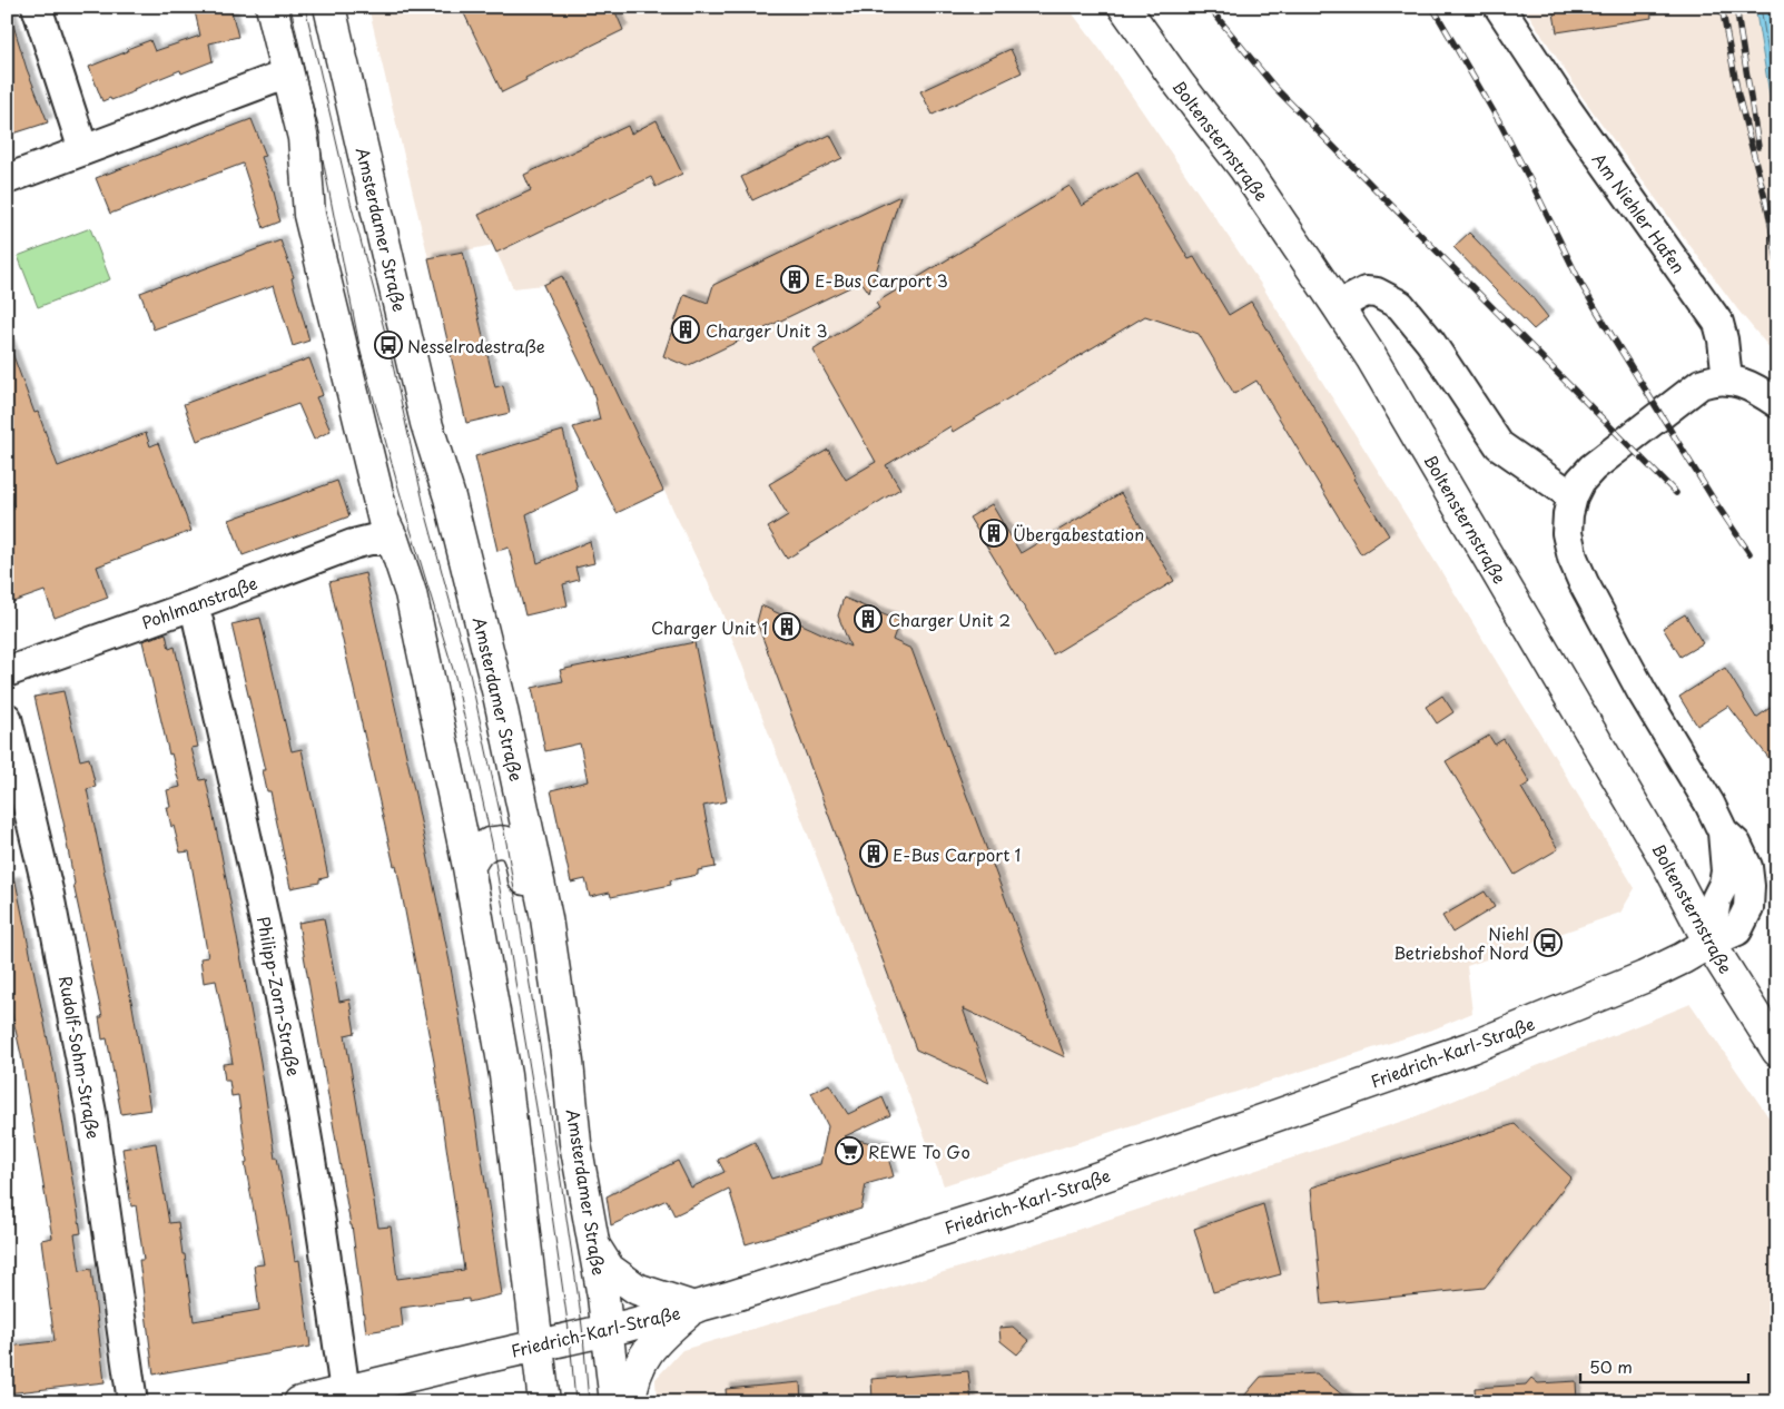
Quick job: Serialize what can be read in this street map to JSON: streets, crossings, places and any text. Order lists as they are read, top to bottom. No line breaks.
{"streets":{"main road":["Boltensternstraße","Amsterdamer Straße","Friedrich-Karl-Straße"],"street":["Am Niehler Hafen","Pohlmanstraße","Philipp-Zorn-Straße","Rudolf-Sohm-Straße"]},"crossings":[["Boltensternstraße","Friedrich-Karl-Straße"],["Amsterdamer Straße","Friedrich-Karl-Straße"],["Pohlmanstraße","Philipp-Zorn-Straße"],["Philipp-Zorn-Straße","Friedrich-Karl-Straße"]],"places":{"building":["E-Bus Carport 3","Charger Unit 3","Übergabestation","Charger Unit 2","Charger Unit 1","E-Bus Carport 1"],"bus stop":["Nesselrodestraße","Niehl Betriebshof Nord"],"supermarket":["REWE To Go"]},"scale_bar":"50 m"}
